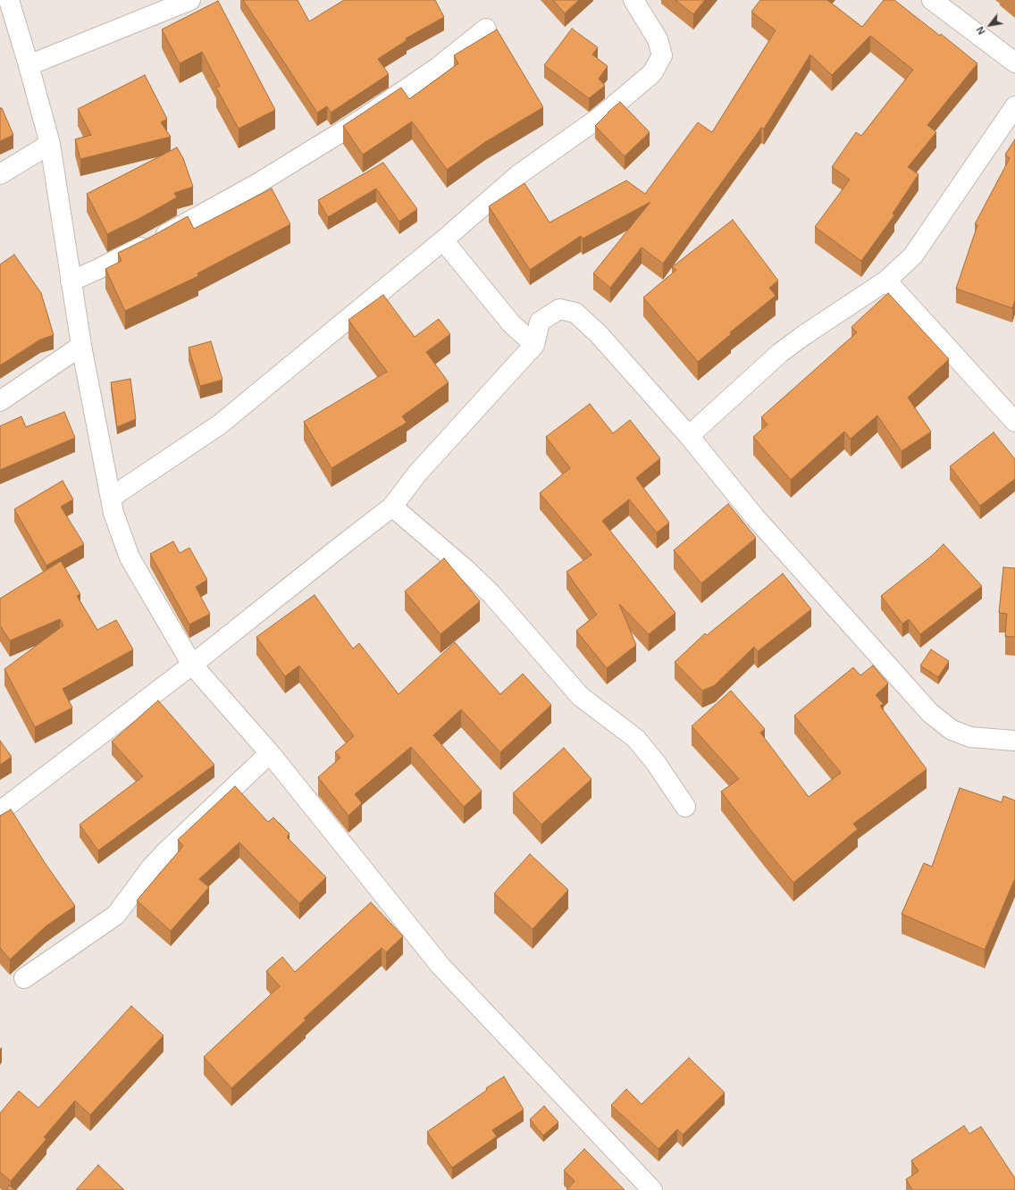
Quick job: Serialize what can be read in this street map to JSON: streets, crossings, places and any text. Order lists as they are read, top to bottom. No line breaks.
{"north":"bottom left"}
